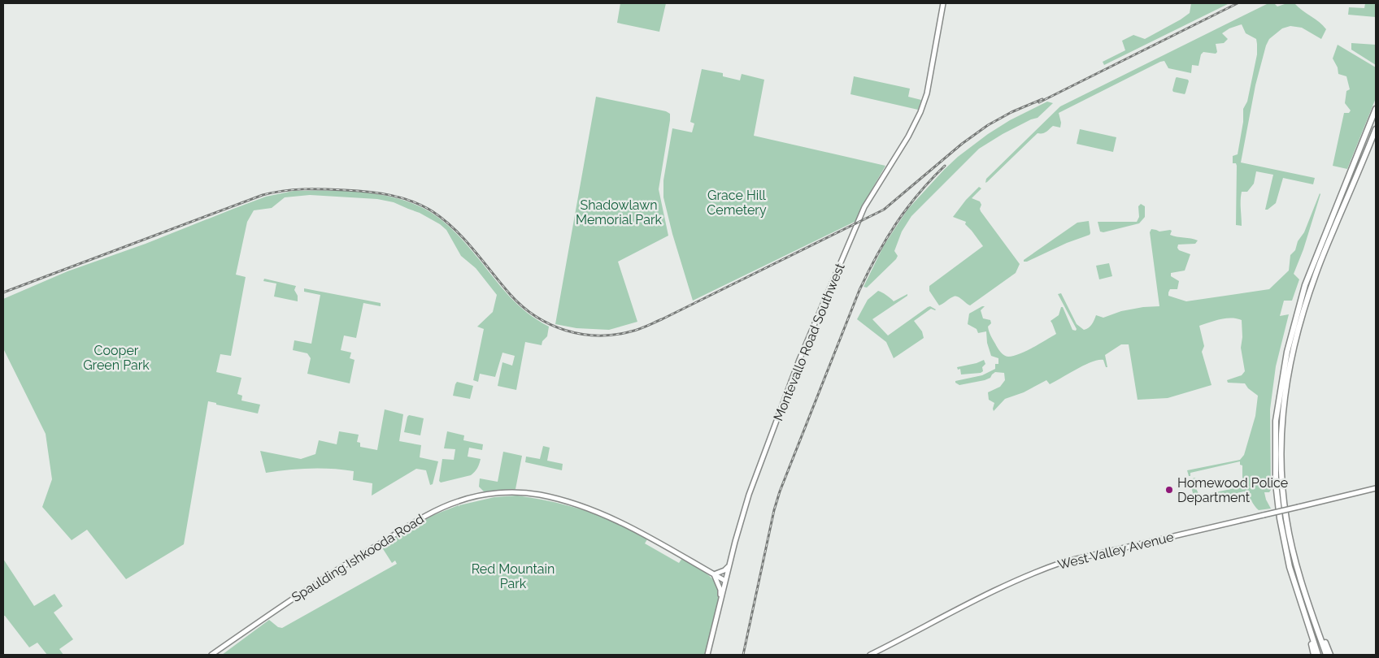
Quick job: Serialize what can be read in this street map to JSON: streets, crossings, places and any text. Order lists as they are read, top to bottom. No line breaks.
{"streets":{"street":["Montevallo Road Southwest","West Valley Avenue","Spaulding Ishkooda Road"]},"parks":["Grace Hill Cemetery","Shadowlawn Memorial Park","Cooper Green Park","Red Mountain Park"],"places":["Homewood Police Department"]}
